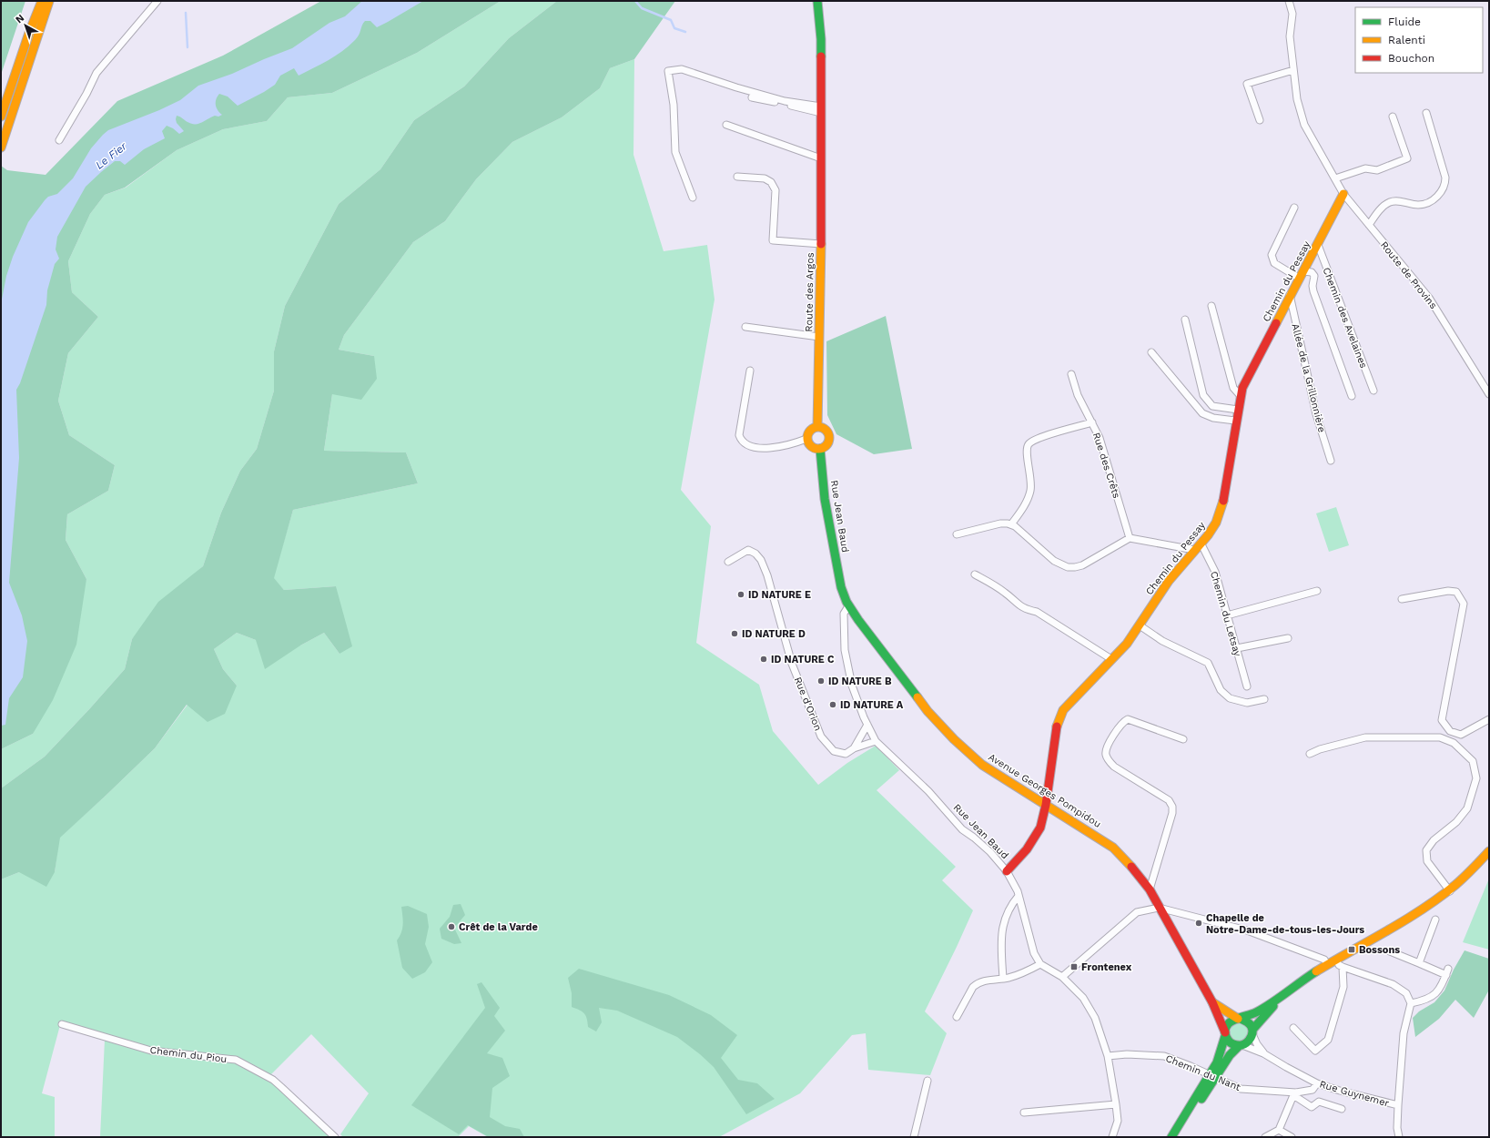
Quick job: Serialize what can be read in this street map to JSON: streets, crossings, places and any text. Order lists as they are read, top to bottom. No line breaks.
{"streets":{"main road":["Chemin du Pessay","Route des Argos","Rue Jean Baud","Avenue Georges Pompidou"],"street":["Route de Provins","Chemin des Avelaines","Allée de la Grillonnière","Rue des Crêts","Chemin du Letsay","Rue d’Orion","Chemin du Piou","Chemin du Nant","Rue Guynemer"]},"crossings":[["Route de Provins","Chemin du Pessay"],["Chemin du Pessay","Chemin des Avelaines"],["Chemin du Pessay","Allée de la Grillonnière"],["Chemin du Pessay","Rue Jean Baud"],["Chemin du Pessay","Chemin du Letsay"],["Chemin du Pessay","Avenue Georges Pompidou"],["Route des Argos","Rue Jean Baud"],["Rue Jean Baud","Avenue Georges Pompidou"],["Avenue Georges Pompidou","Rue Guynemer"],["Chemin du Nant","Rue Guynemer"]],"water":["Le Fier"],"places":{"other":["ID NATURE E","ID NATURE D","ID NATURE C","ID NATURE B","ID NATURE A","Chapelle de Notre-Dame-de-tous-les-Jours","Crêt de la Varde"],"transit":["Bossons","Frontenex"]},"legend":["Fluide","Ralenti","Bouchon"],"north":"top left"}
